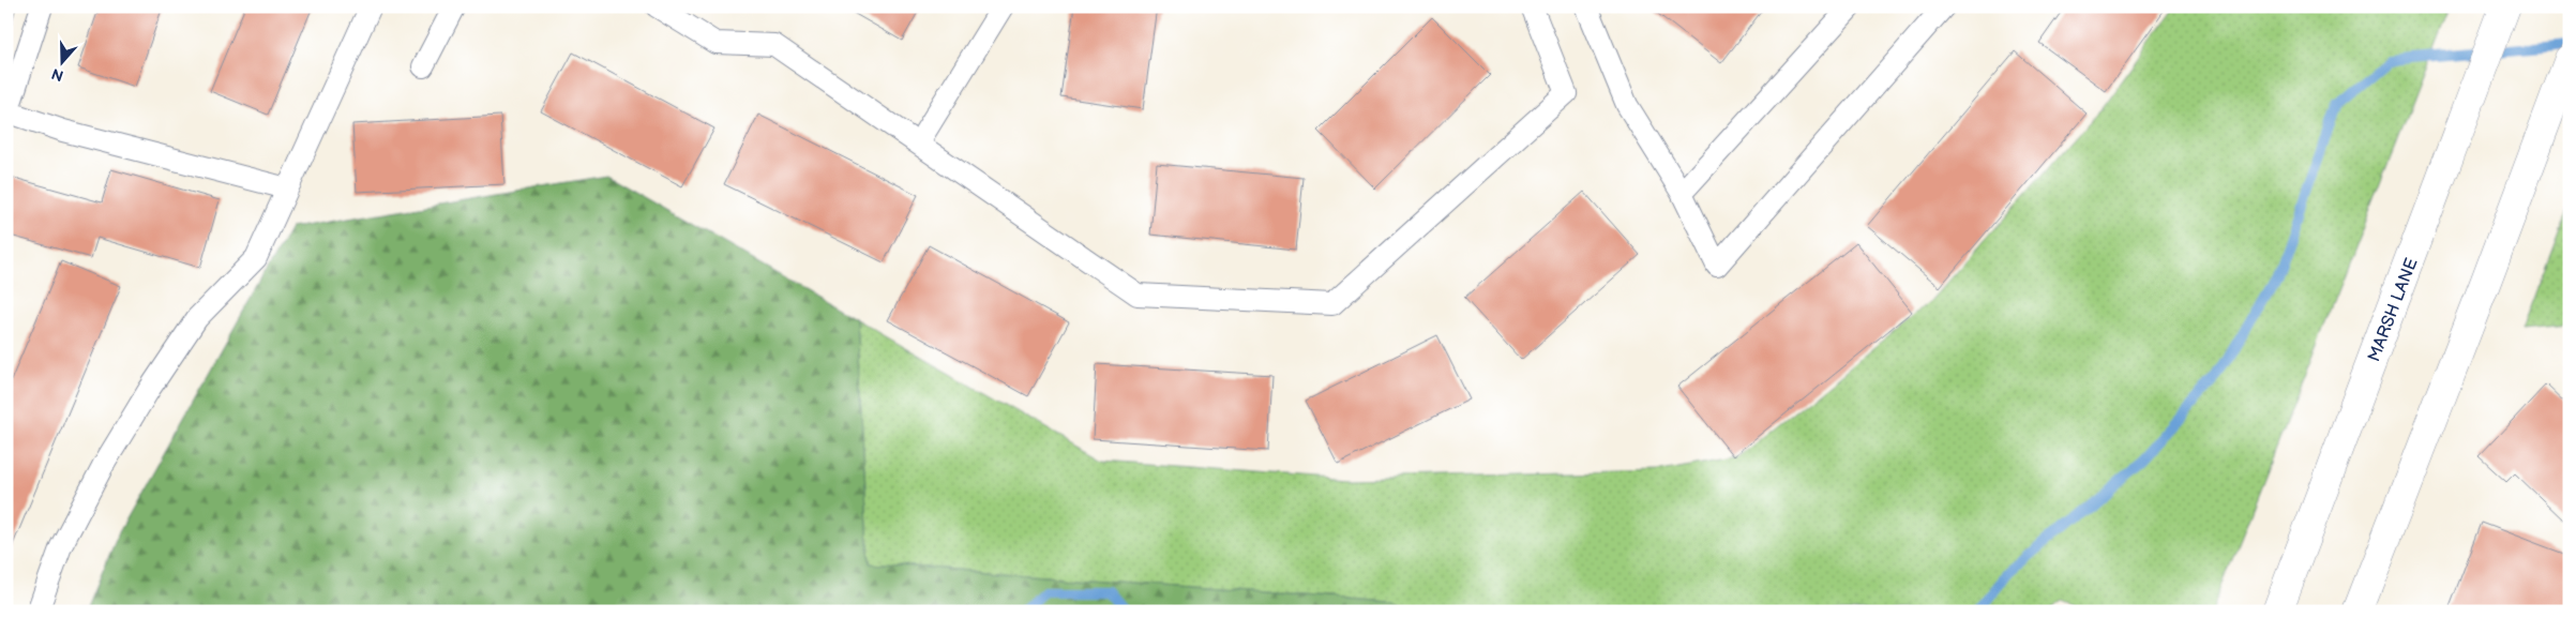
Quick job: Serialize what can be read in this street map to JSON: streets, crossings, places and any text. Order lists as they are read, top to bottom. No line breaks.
{"streets":{"main road":["MARSH LANE"]},"north":"bottom"}
